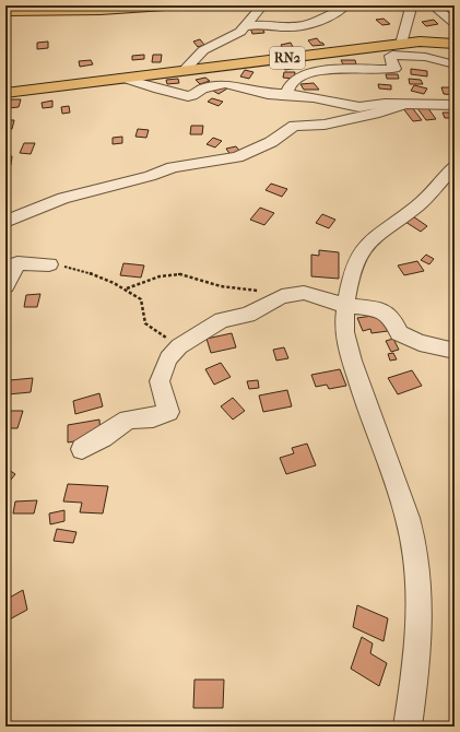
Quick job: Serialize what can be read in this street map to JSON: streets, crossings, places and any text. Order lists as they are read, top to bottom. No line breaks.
{"streets":{"highway":["RN2"]}}
